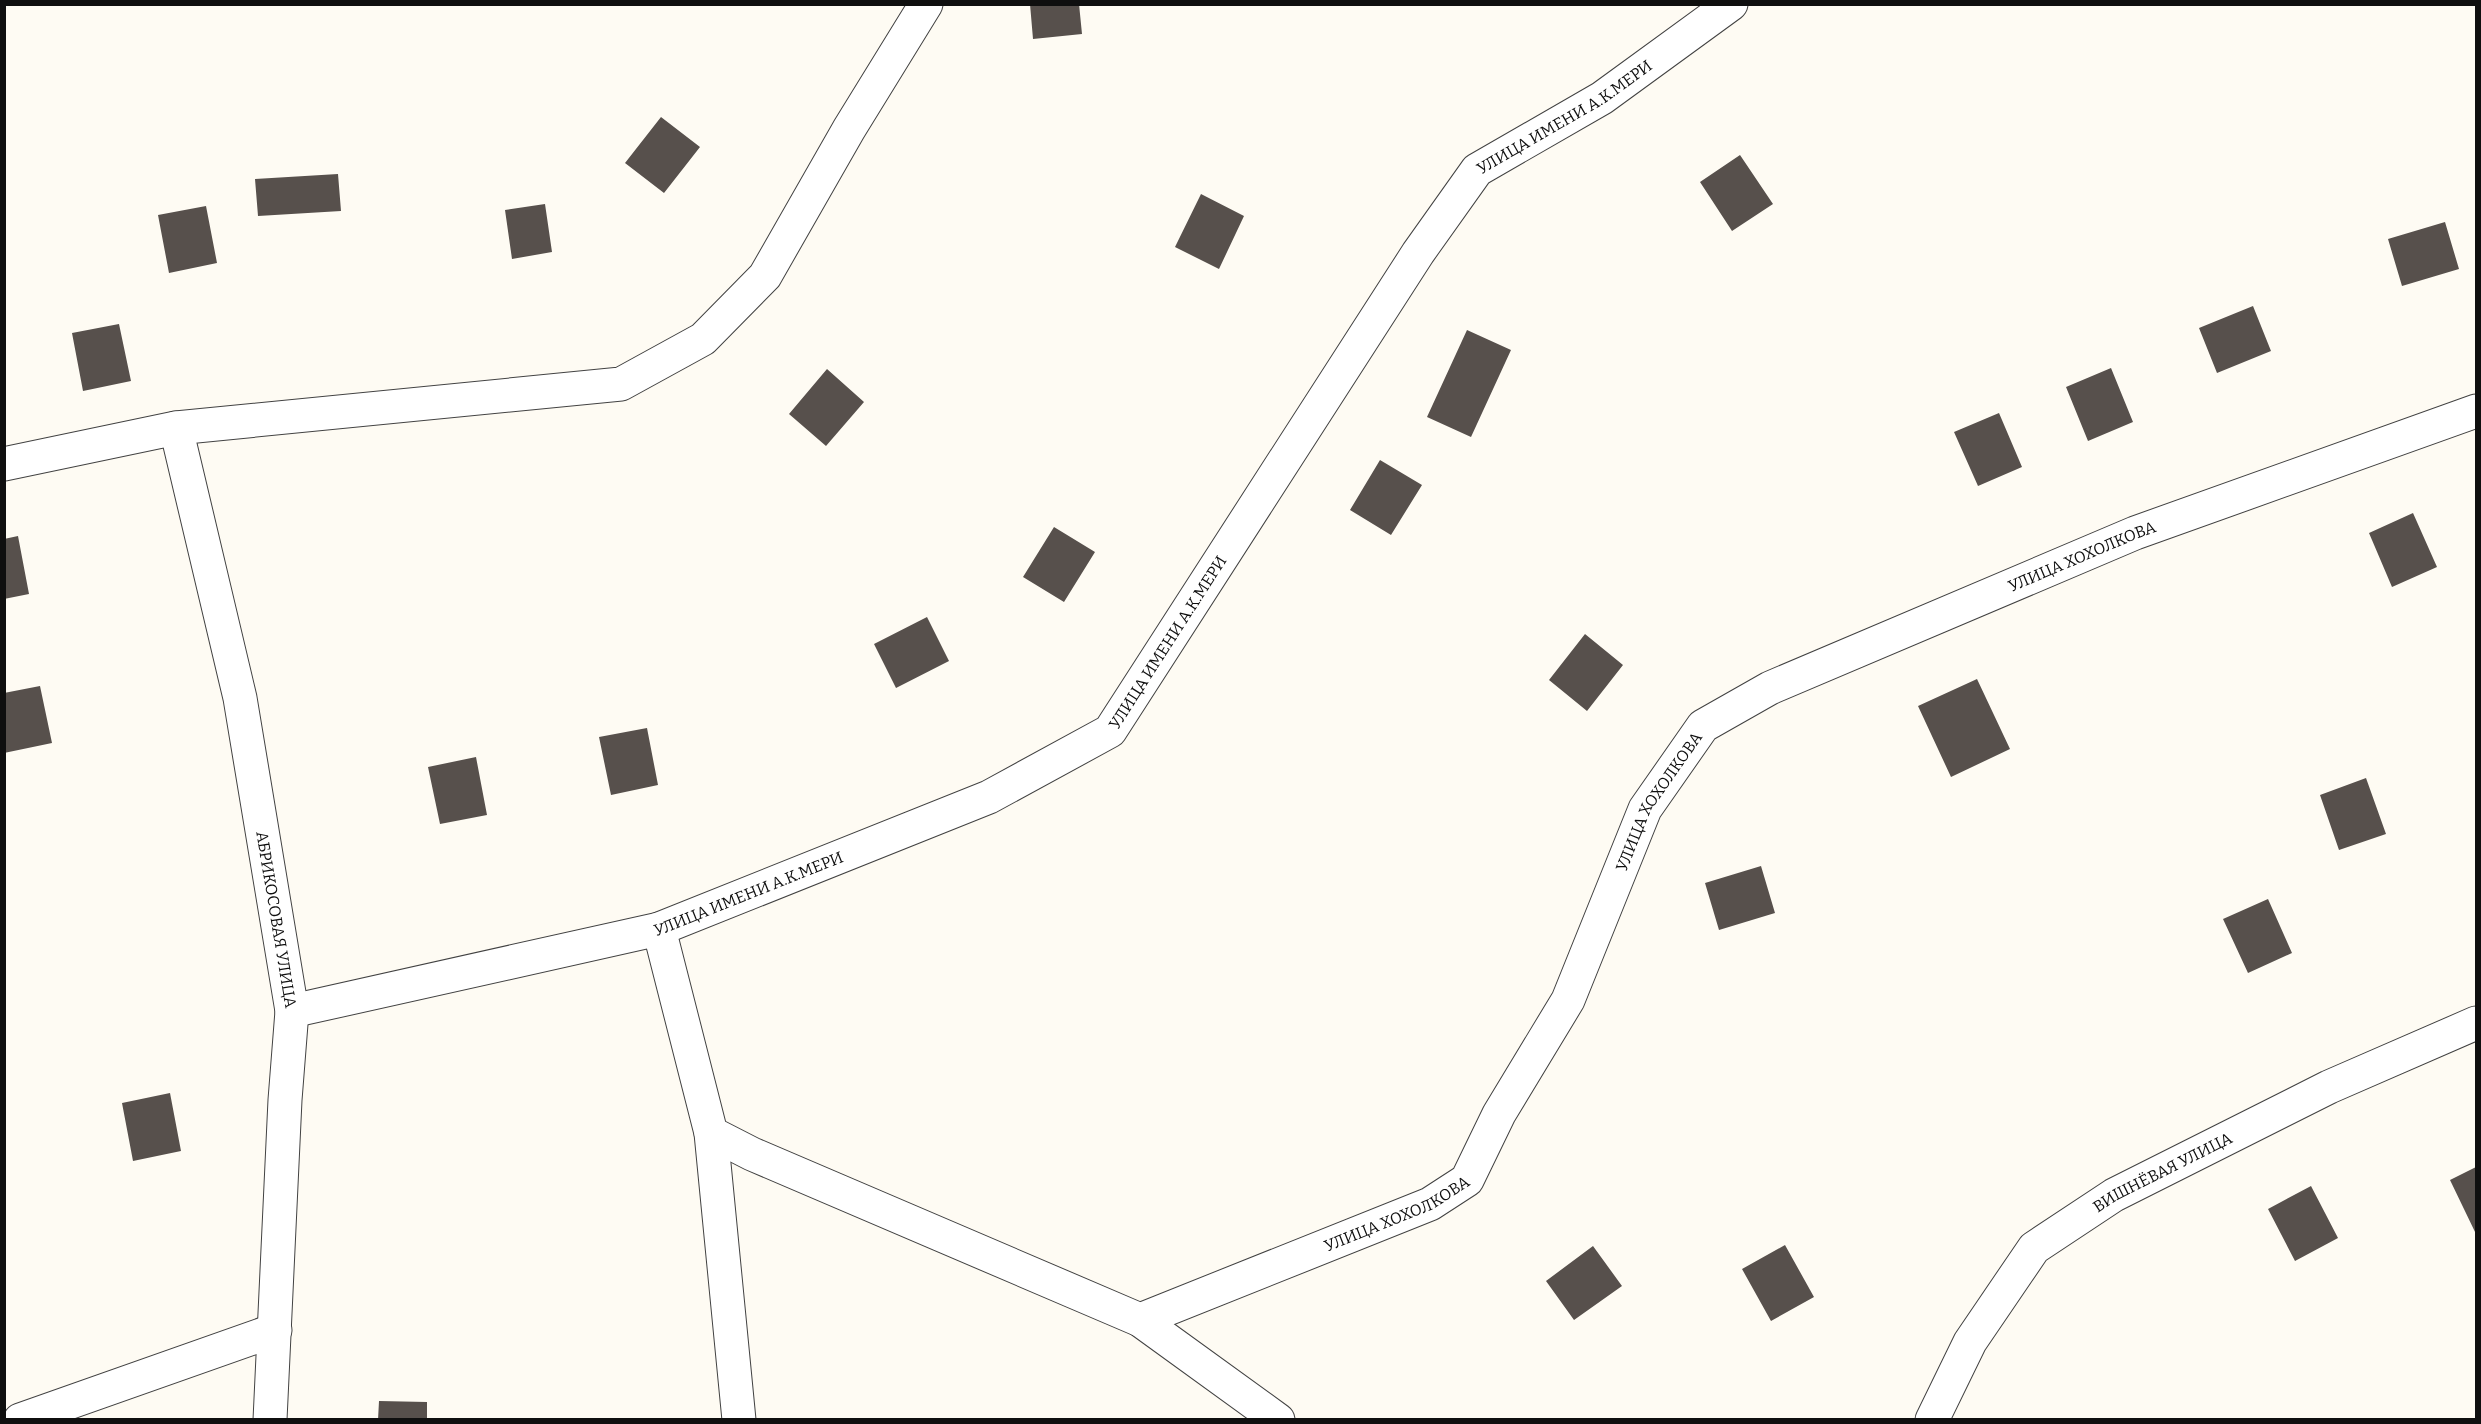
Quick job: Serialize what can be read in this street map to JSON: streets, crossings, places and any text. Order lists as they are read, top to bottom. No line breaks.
{"streets":{"street":["УЛИЦА ИМЕНИ А.К.МЕРИ","УЛИЦА ХОХОЛКОВА","АБРИКОСОВАЯ УЛИЦА","ВИШНЁВАЯ УЛИЦА"]},"crossings":[["УЛИЦА ИМЕНИ А.К.МЕРИ","АБРИКОСОВАЯ УЛИЦА"]]}
